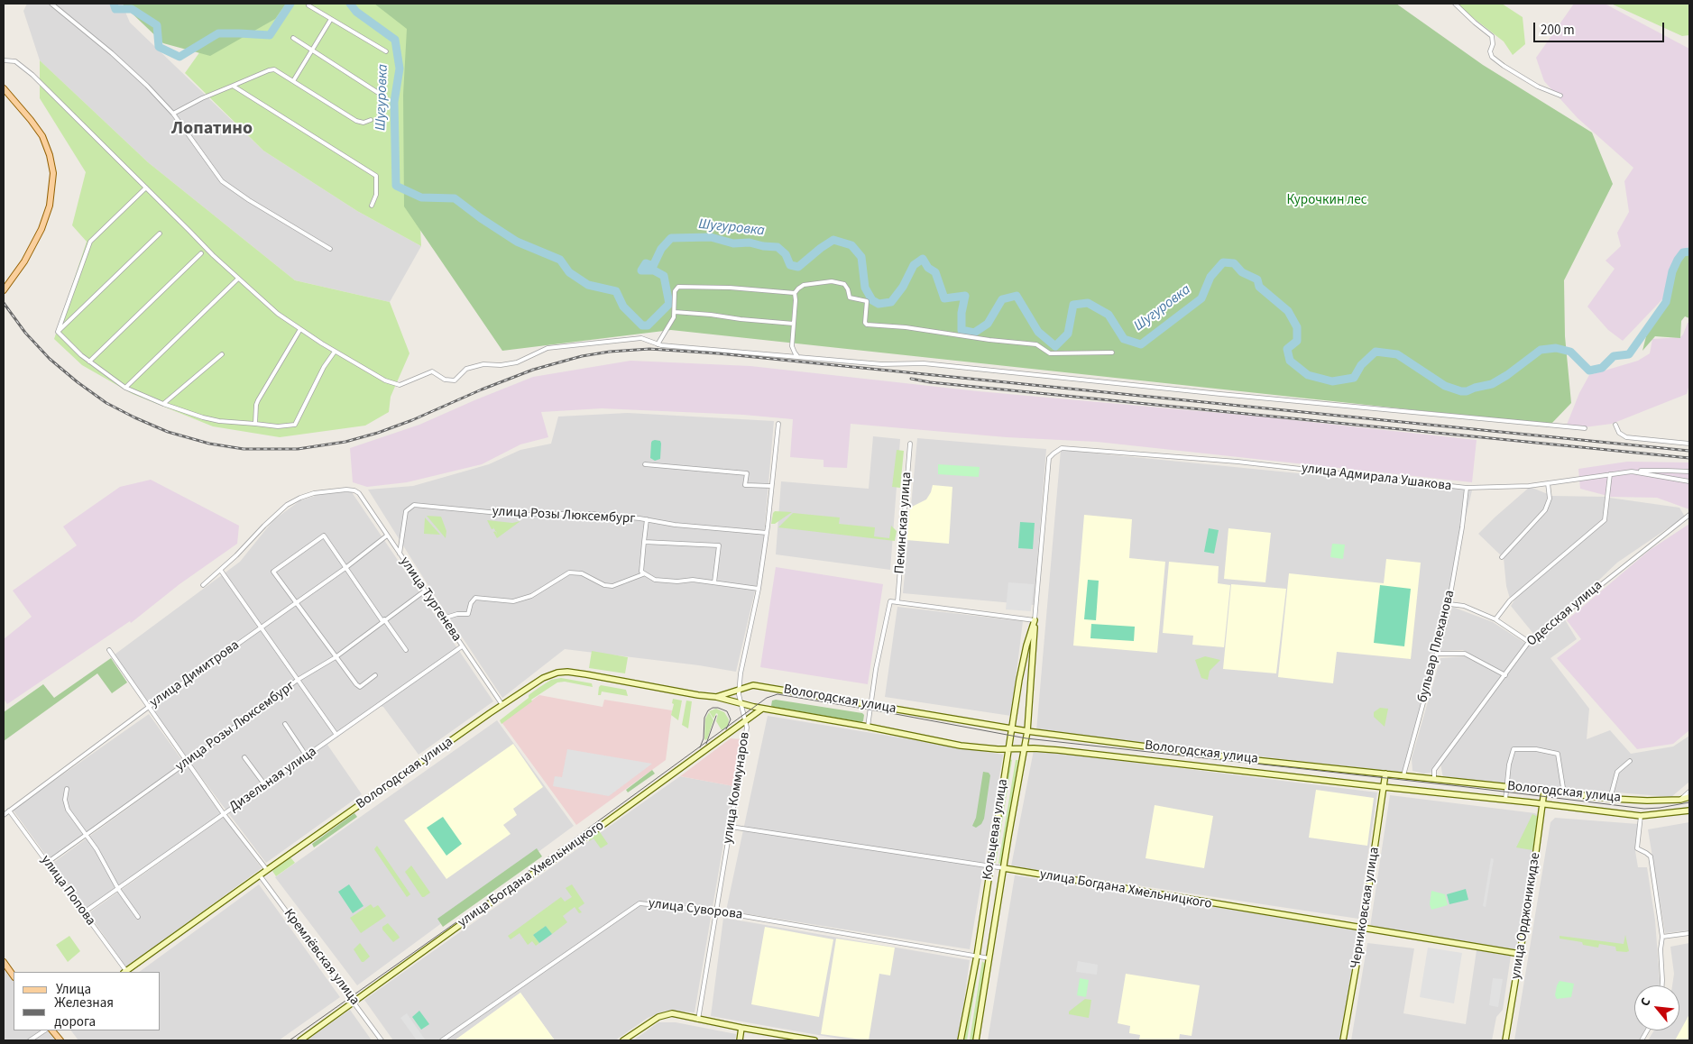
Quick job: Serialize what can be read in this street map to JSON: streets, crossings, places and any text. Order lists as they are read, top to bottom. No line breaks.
{"streets":{"main road":["Вологодская улица","Кольцевая улица","улица Богдана Хмельницкого","Черниковская улица","улица Орджоникидзе"],"street":["улица Адмирала Ушакова","улица Розы Люксембург","Пекинская улица","улица Тургенева","Одесская улица","бульвар Плеханова","улица Димитрова","Дизельная улица","улица Коммунаров","улица Попова","улица Суворова","Кремлёвская улица"]},"crossings":[["улица Адмирала Ушакова","бульвар Плеханова"],["улица Адмирала Ушакова","Кольцевая улица"],["улица Розы Люксембург","улица Тургенева"],["улица Розы Люксембург","улица Коммунаров"],["улица Розы Люксембург","улица Попова"],["улица Тургенева","улица Димитрова"],["улица Тургенева","Вологодская улица"],["улица Тургенева","Дизельная улица"],["Одесская улица","Вологодская улица"],["бульвар Плеханова","Вологодская улица"],["улица Димитрова","улица Попова"],["Вологодская улица","улица Коммунаров"],["Вологодская улица","Кольцевая улица"],["Вологодская улица","улица Богдана Хмельницкого"],["Вологодская улица","улица Попова"],["Вологодская улица","Черниковская улица"],["Вологодская улица","улица Орджоникидзе"],["Вологодская улица","Кремлёвская улица"],["Дизельная улица","улица Попова"],["улица Коммунаров","улица Богдана Хмельницкого"],["улица Коммунаров","улица Суворова"],["Кольцевая улица","улица Богдана Хмельницкого"],["Кольцевая улица","улица Суворова"],["улица Богдана Хмельницкого","Черниковская улица"],["улица Богдана Хмельницкого","улица Орджоникидзе"],["улица Богдана Хмельницкого","Кремлёвская улица"]],"districts":["Лопатино"],"water":["Шугуровка"],"parks":["Курочкин лес"],"legend":["Улица","Железная дорога"],"scale_bar":"200 m","north":"top left"}
